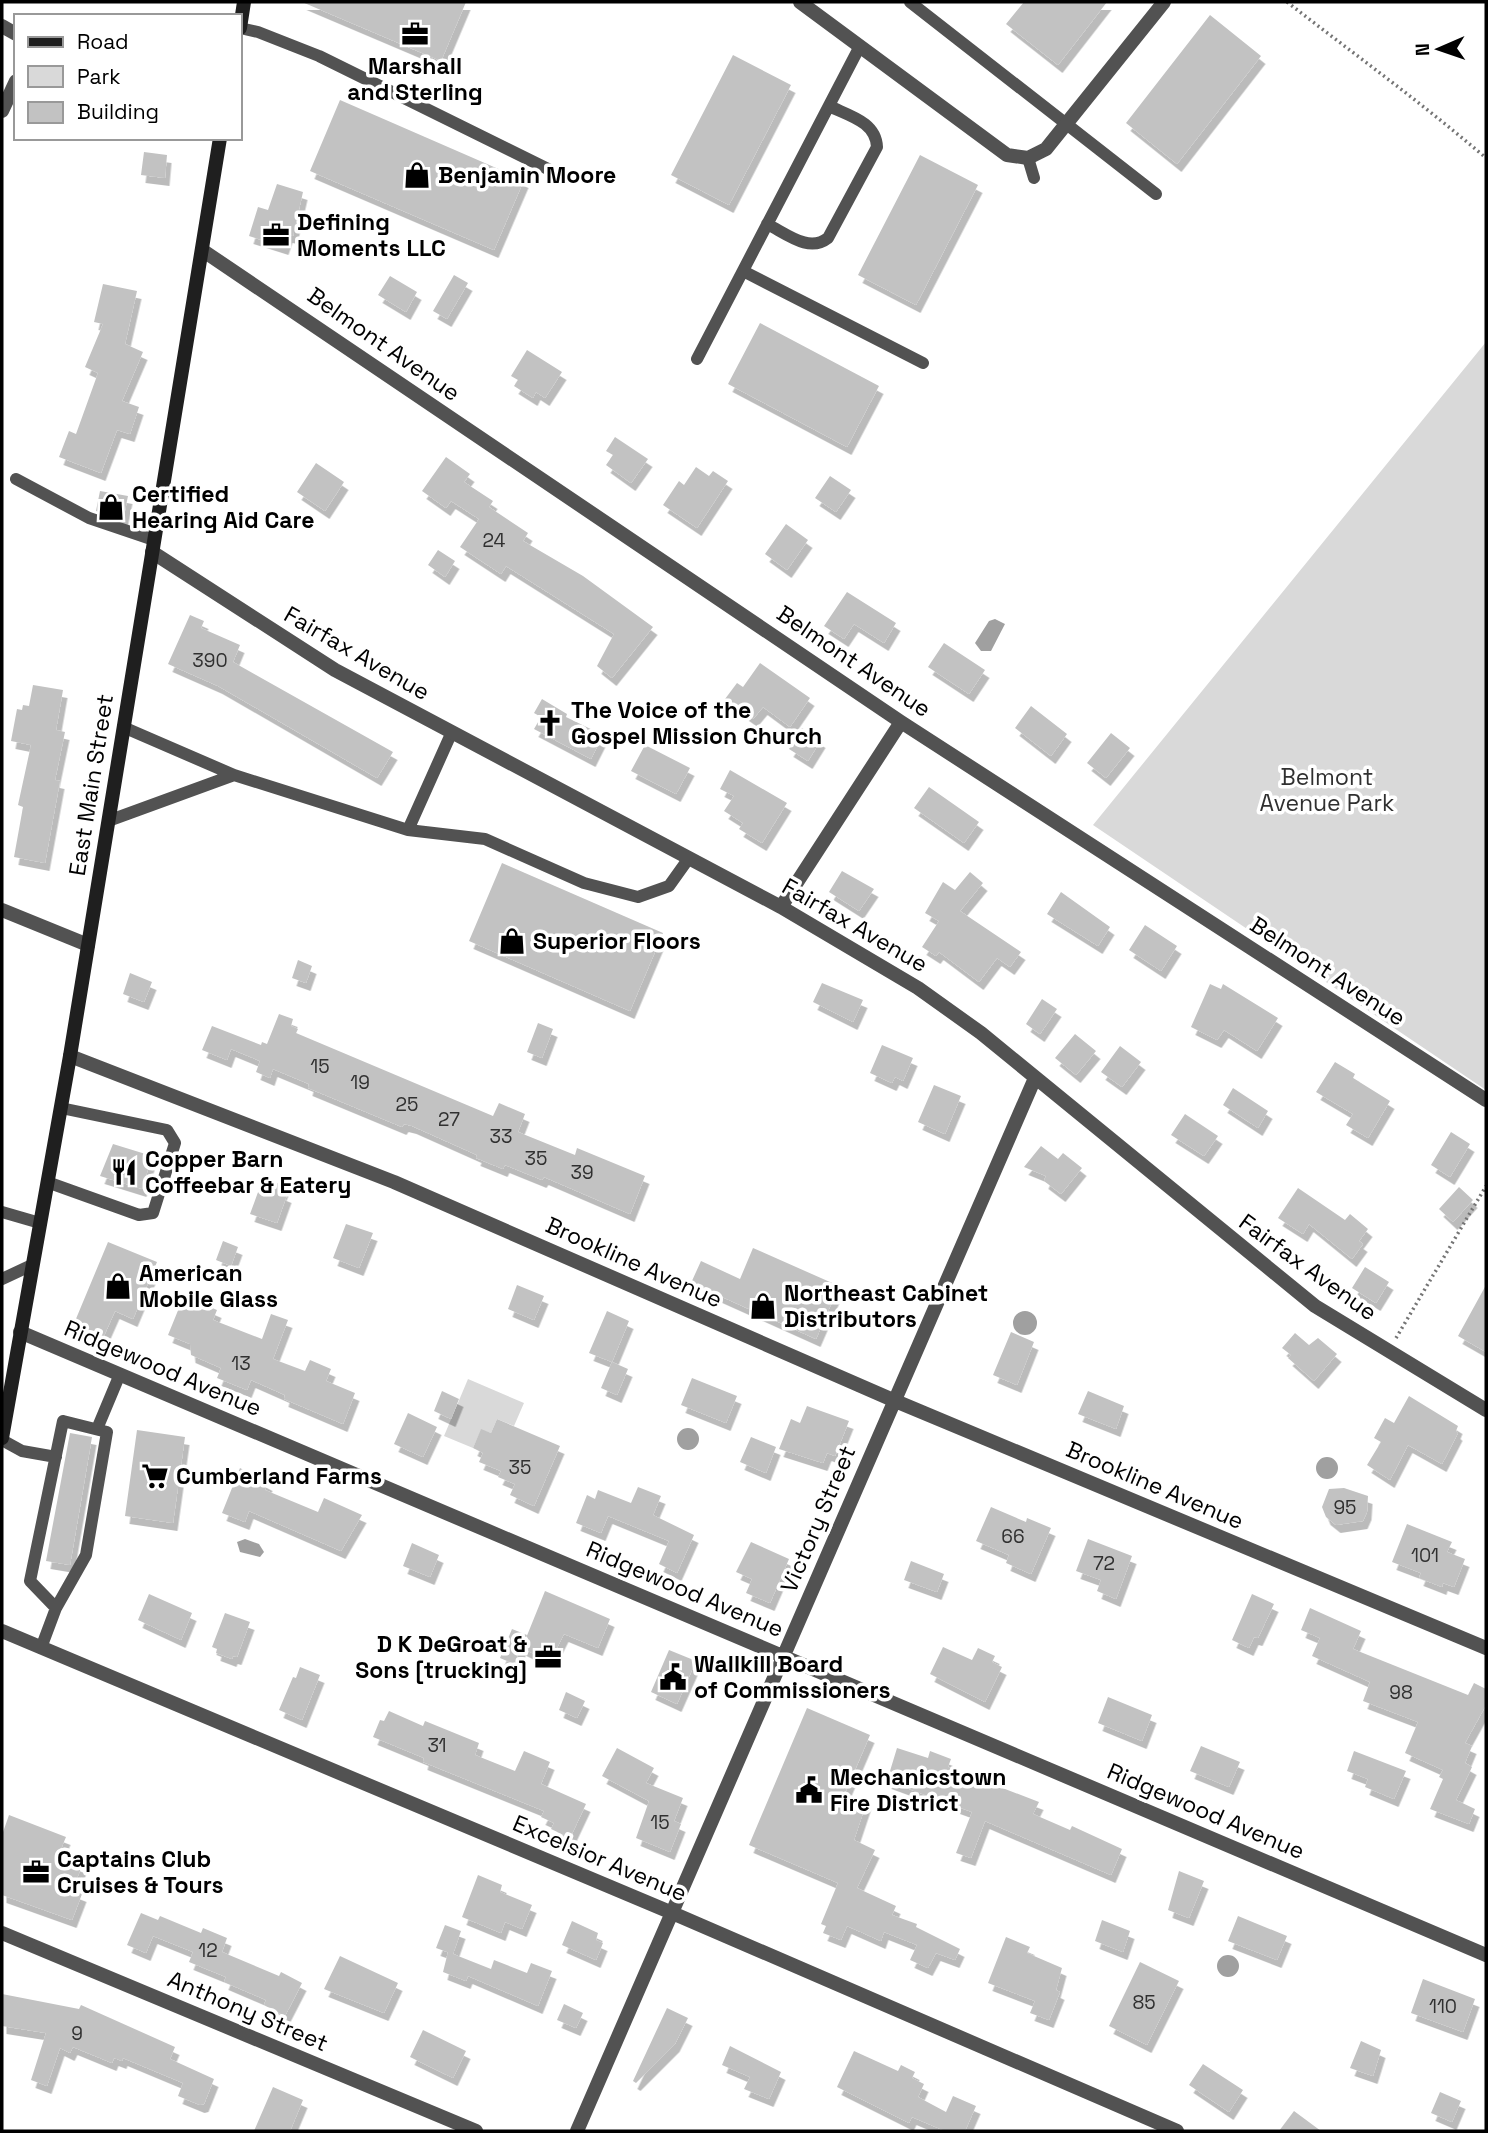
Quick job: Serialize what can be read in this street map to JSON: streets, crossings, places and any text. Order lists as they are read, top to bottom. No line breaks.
{"streets":{"main road":["East Main Street"],"street":["Belmont Avenue","Fairfax Avenue","Brookline Avenue","Ridgewood Avenue","Victory Street","Excelsior Avenue","Anthony Street"]},"crossings":[["Belmont Avenue","East Main Street"],["Fairfax Avenue","East Main Street"],["Fairfax Avenue","Victory Street"],["East Main Street","Brookline Avenue"],["East Main Street","Ridgewood Avenue"],["Brookline Avenue","Victory Street"],["Ridgewood Avenue","Victory Street"],["Victory Street","Excelsior Avenue"]],"parks":["Belmont Avenue Park"],"places":{"office":["Marshall and Sterling","Defining Moments LLC","D K DeGroat & Sons [trucking]","Captains Club Cruises & Tours"],"shop":["Benjamin Moore","Certified Hearing Aid Care","Superior Floors","American Mobile Glass","Northeast Cabinet Distributors"],"church":["The Voice of the Gospel Mission Church"],"restaurant":["Copper Barn Coffeebar & Eatery"],"supermarket":["Cumberland Farms"],"public building":["Wallkill Board of Commissioners","Mechanicstown Fire District"]},"house_numbers":["24","390","15","19","25","27","33","35","39","13","35","95","66","101","72","98","31","15","12","85","110","9"],"legend":["Road","Park","Building"],"north":"left"}
